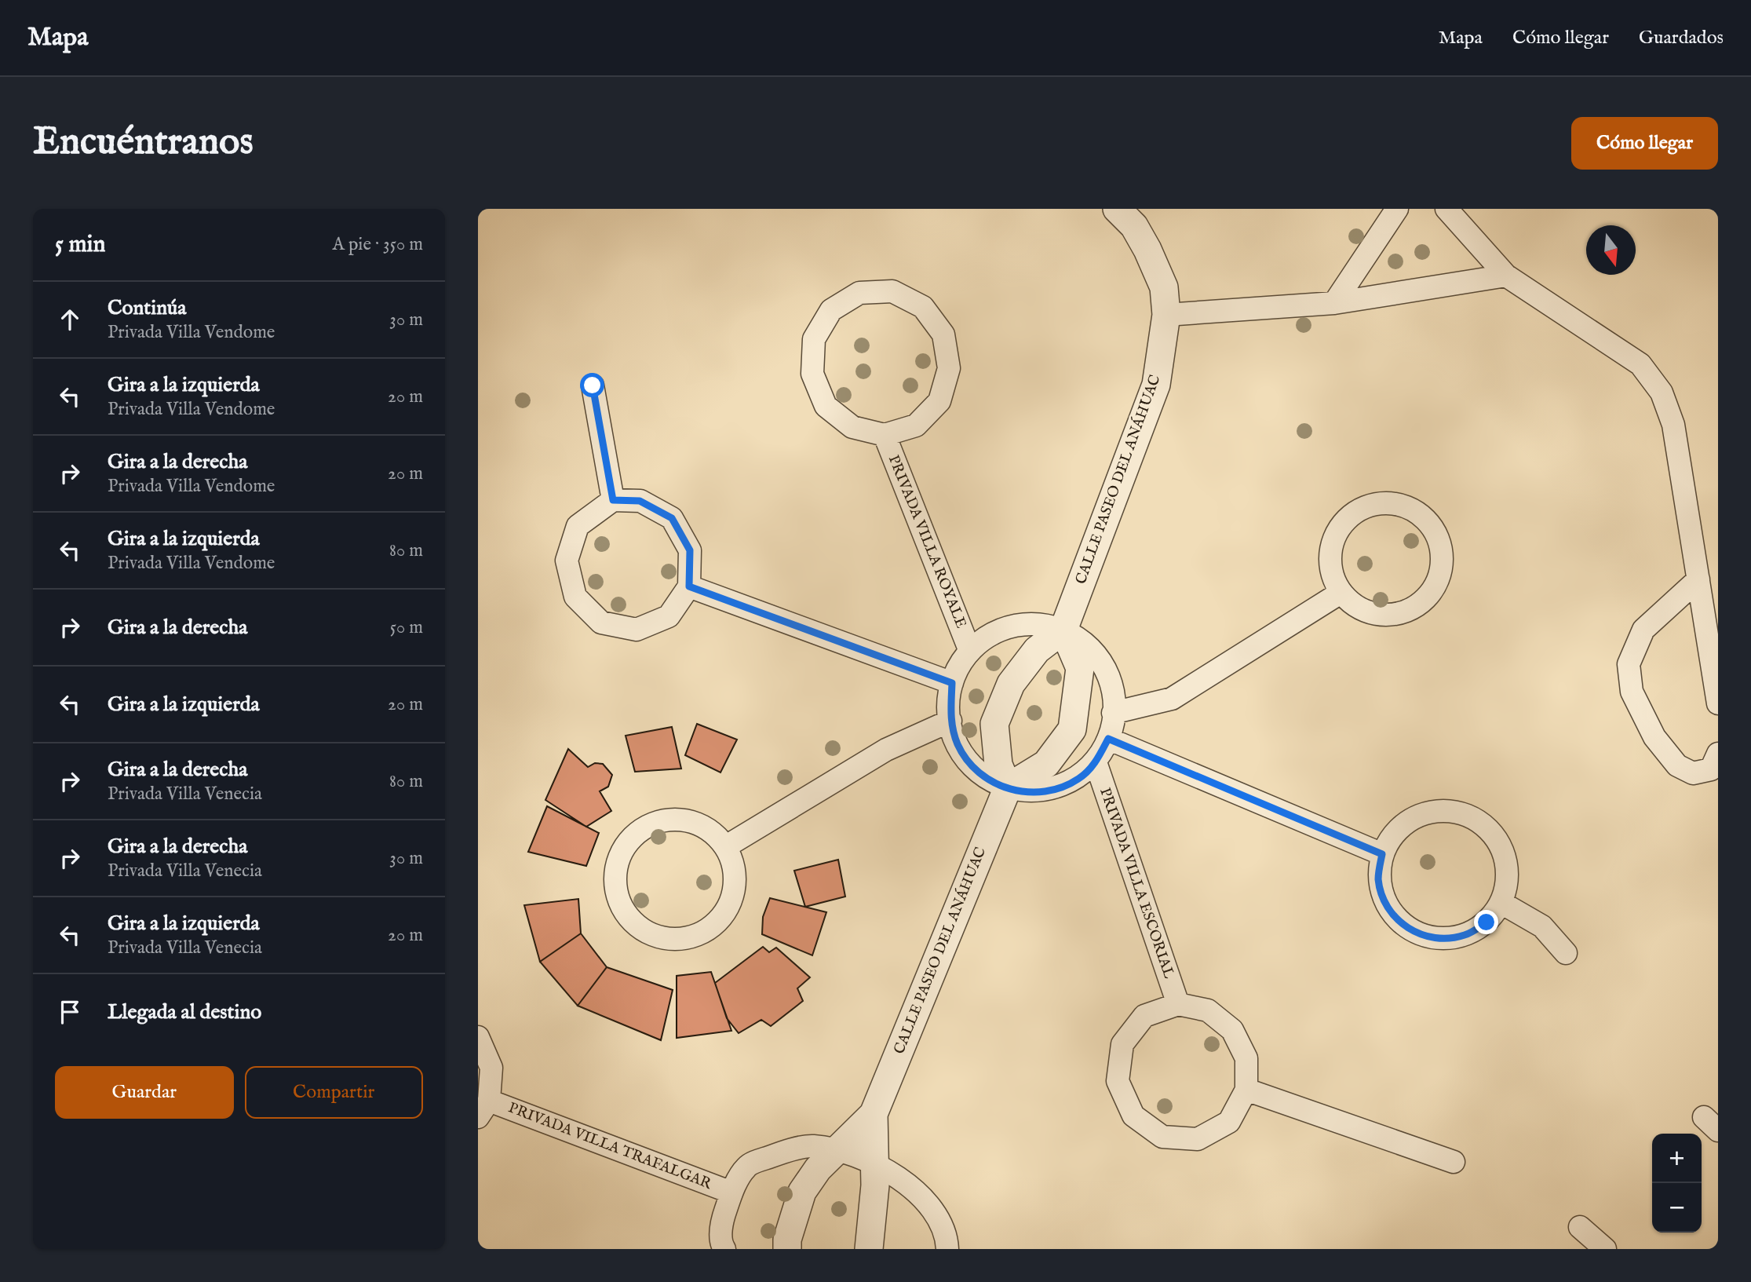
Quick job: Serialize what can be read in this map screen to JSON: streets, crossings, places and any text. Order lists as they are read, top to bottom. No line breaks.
{"streets":{"street":["CALLE PASEO DEL ANÁHUAC","PRIVADA VILLA ROYALE","PRIVADA VILLA ESCORIAL","PRIVADA VILLA TRAFALGAR"]},"north":"bottom","page":{"header":"Mapa","nav":["Mapa","Cómo llegar","Guardados"],"buttons":["Cómo llegar",["Guardar","Compartir"]],"title":"Encuéntranos","heading":["5 min","A pie · 350 m"],"list":[["Continúa","Privada Villa Vendome","30 m"],["Gira a la izquierda","Privada Villa Vendome","20 m"],["Gira a la derecha","Privada Villa Vendome","20 m"],["Gira a la izquierda","Privada Villa Vendome","80 m"],["Gira a la derecha","50 m"],["Gira a la izquierda","20 m"],["Gira a la derecha","Privada Villa Venecia","80 m"],["Gira a la derecha","Privada Villa Venecia","30 m"],["Gira a la izquierda","Privada Villa Venecia","20 m"],"Llegada al destino"],"map_buttons":["+","−"]}}
